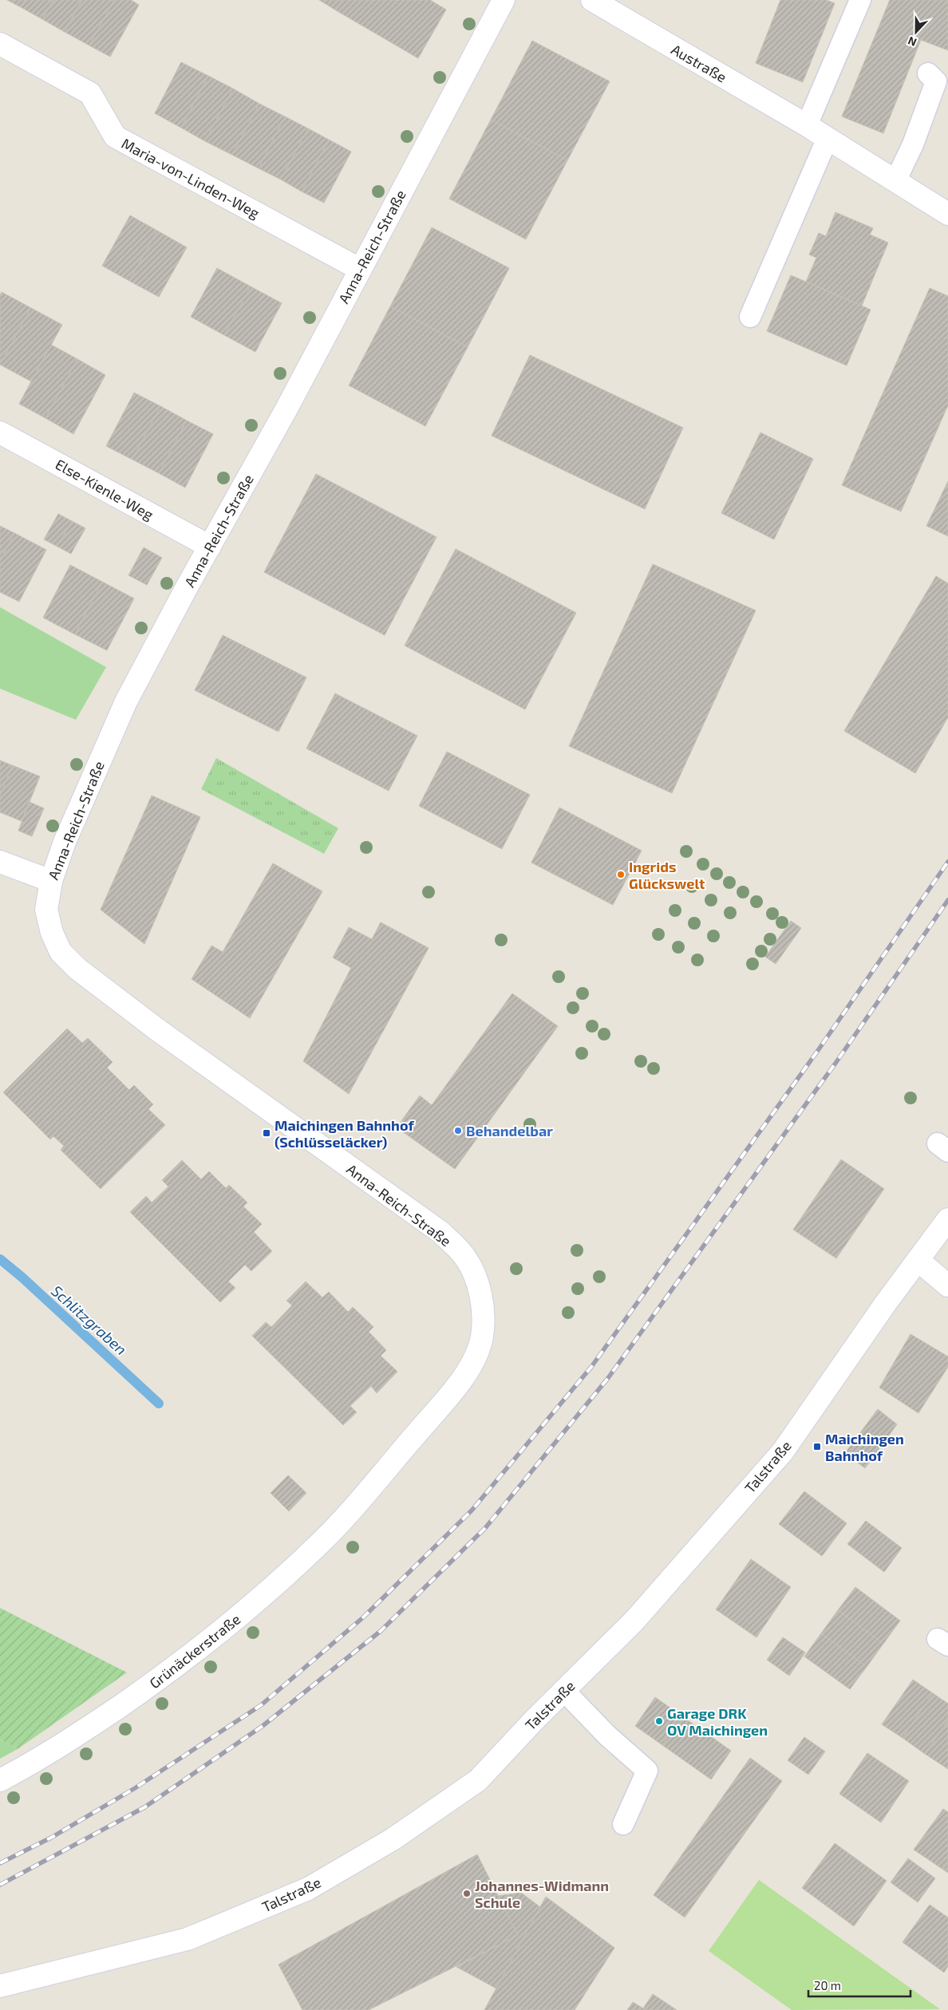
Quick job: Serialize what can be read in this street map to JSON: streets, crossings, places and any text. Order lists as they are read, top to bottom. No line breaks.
{"streets":{"street":["Austraße","Maria-von-Linden-Weg","Anna-Reich-Straße","Else-Kienle-Weg","Talstraße","Grünäckerstraße"]},"crossings":[["Maria-von-Linden-Weg","Anna-Reich-Straße"],["Anna-Reich-Straße","Else-Kienle-Weg"],["Anna-Reich-Straße","Grünäckerstraße"]],"water":["Schlitzgraben"],"places":{"other":["Ingrids Glückswelt","Behandelbar","Garage DRK OV Maichingen","Johannes-Widmann Schule"],"transit":["Maichingen Bahnhof (Schlüsseläcker)","Maichingen Bahnhof"]},"scale_bar":"20 m","north":"bottom"}
